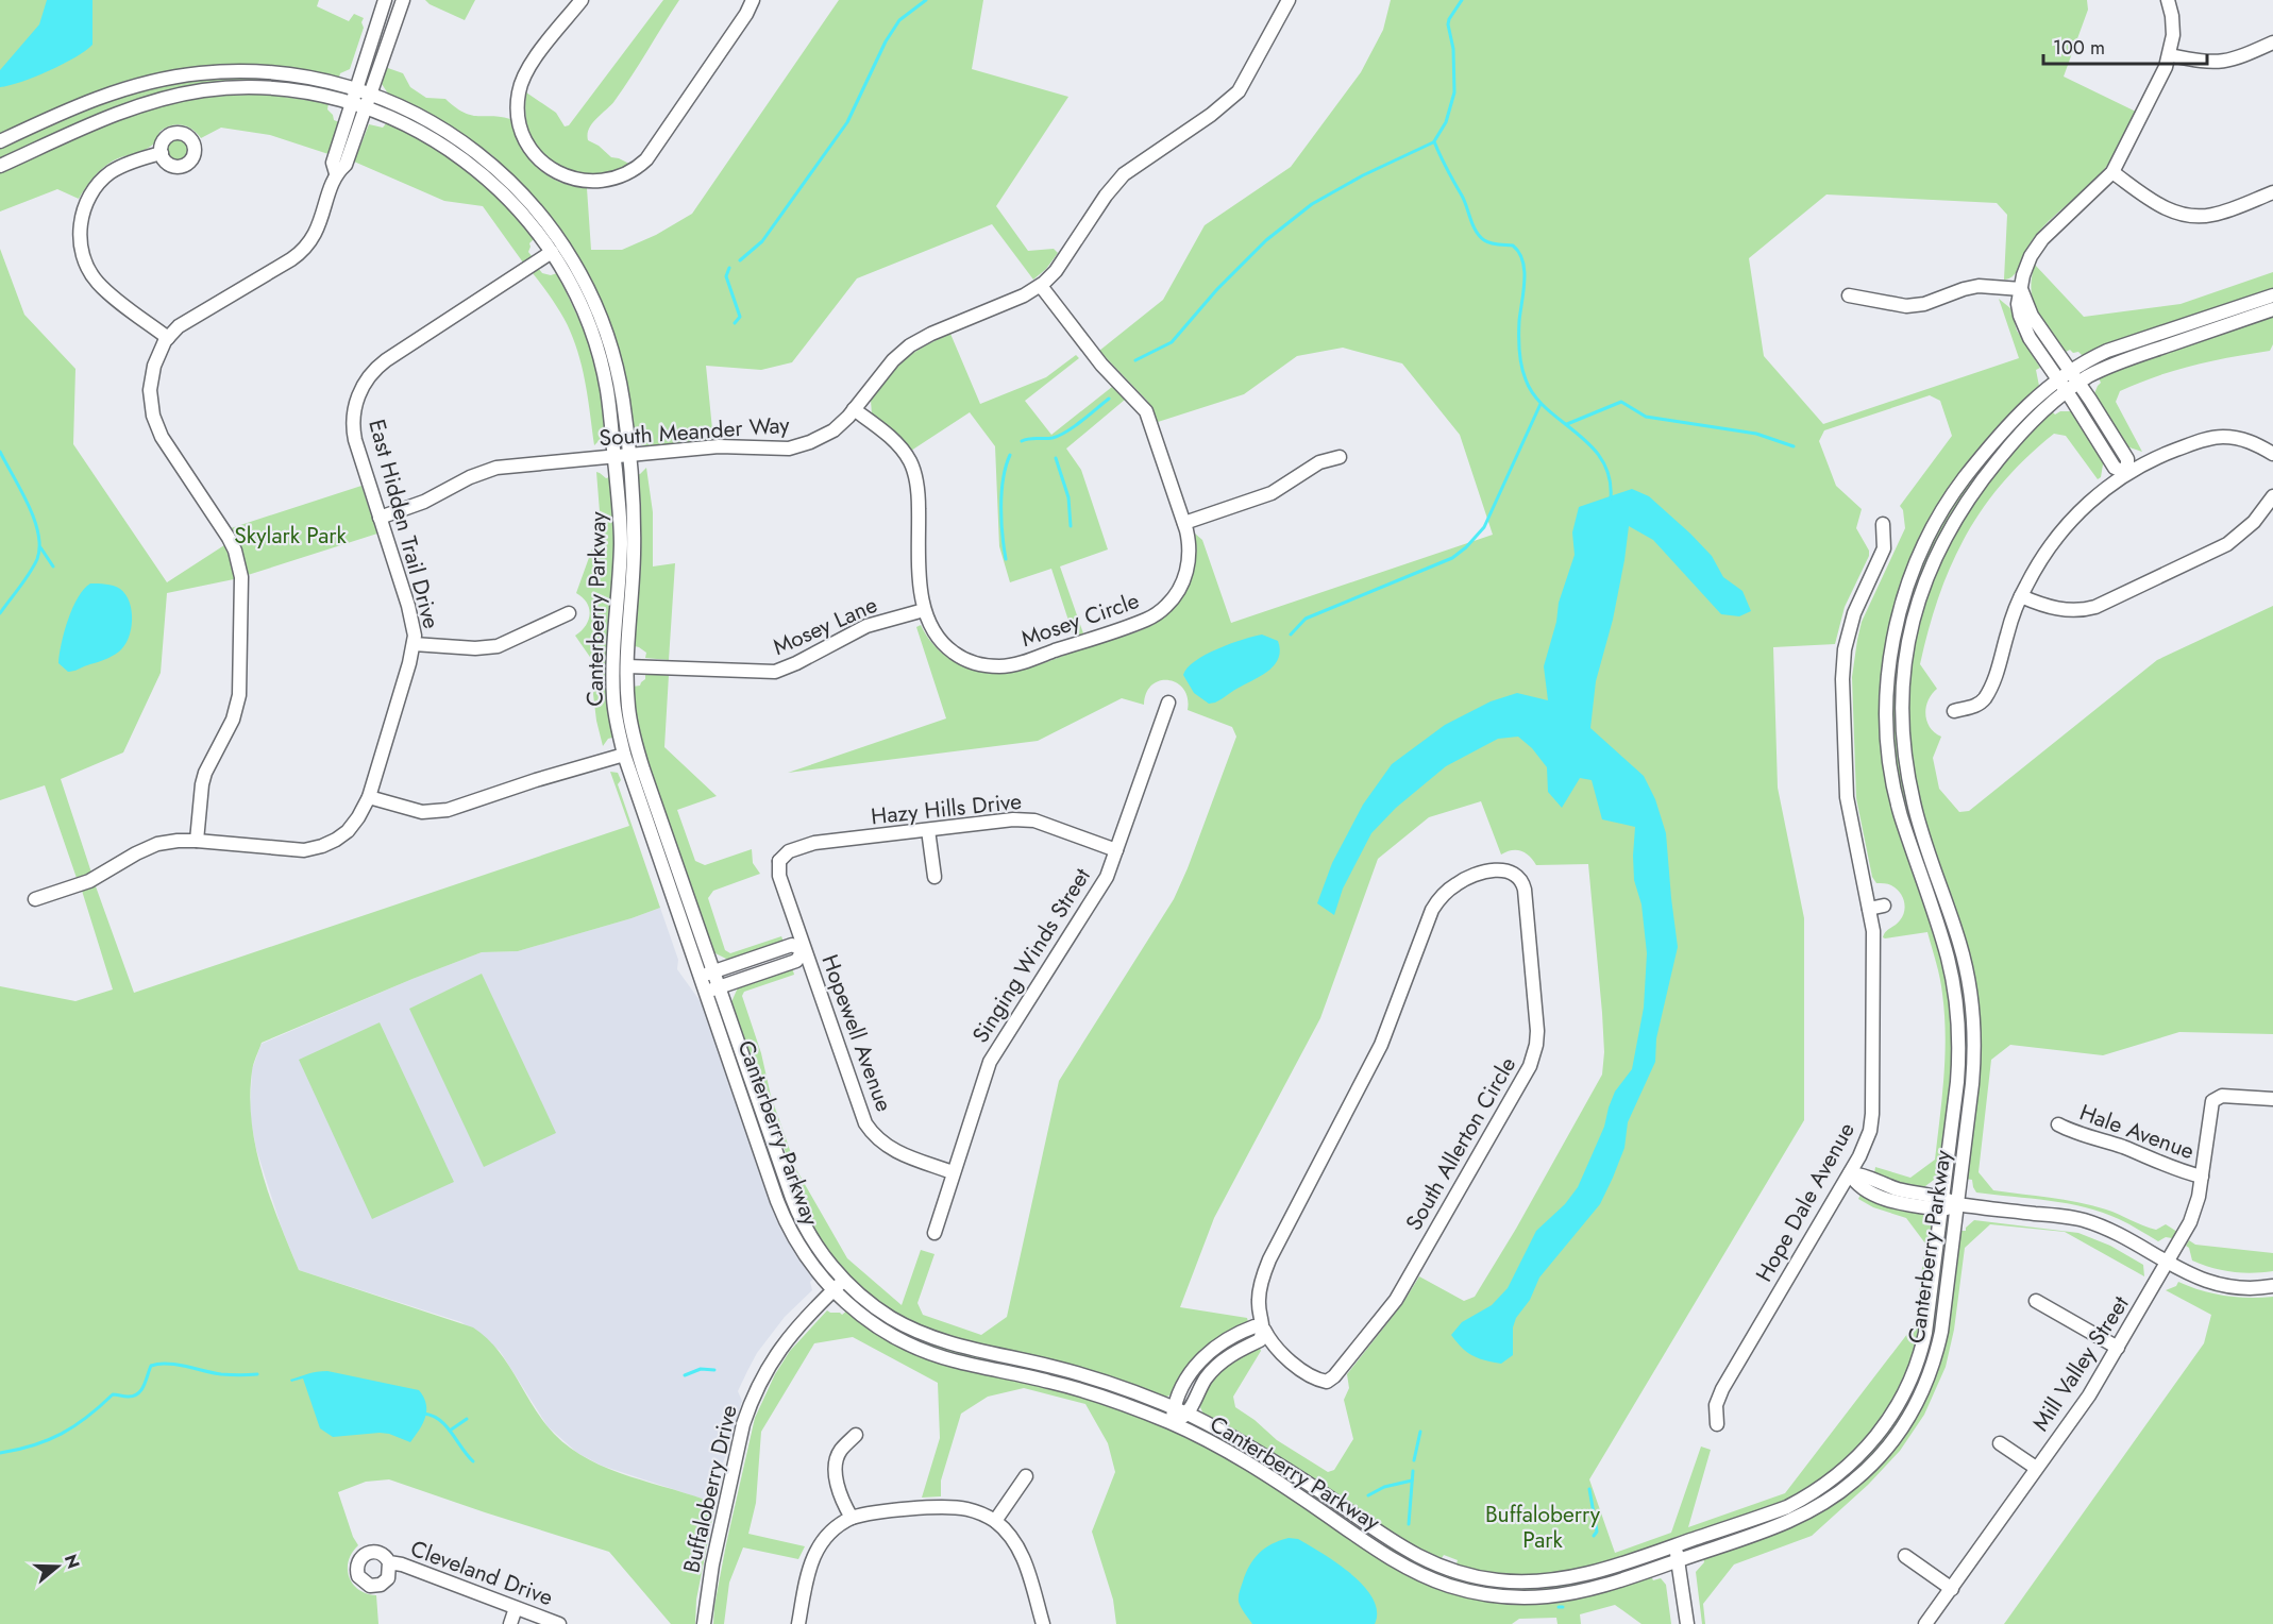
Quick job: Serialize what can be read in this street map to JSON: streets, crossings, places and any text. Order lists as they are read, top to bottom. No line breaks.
{"streets":{"street":["South Meander Way","East Hidden Trail Drive","Canterberry Parkway","Mosey Circle","Mosey Lane","Hazy Hills Drive","Singing Winds Street","Hopewell Avenue","Hale Avenue","South Allerton Circle","Hope Dale Avenue","Mill Valley Street","Buffaloberry Drive","Cleveland Drive"]},"crossings":[["South Meander Way","East Hidden Trail Drive"],["South Meander Way","Canterberry Parkway"],["South Meander Way","Mosey Circle"],["East Hidden Trail Drive","Canterberry Parkway"],["Canterberry Parkway","Mosey Lane"],["Canterberry Parkway","Buffaloberry Drive"],["Mosey Circle","Mosey Lane"],["Hazy Hills Drive","Singing Winds Street"],["Hazy Hills Drive","Hopewell Avenue"],["Singing Winds Street","Hopewell Avenue"],["Hale Avenue","Mill Valley Street"]],"parks":["Skylark Park","Buffaloberry Park"],"scale_bar":"100 m","north":"right"}
